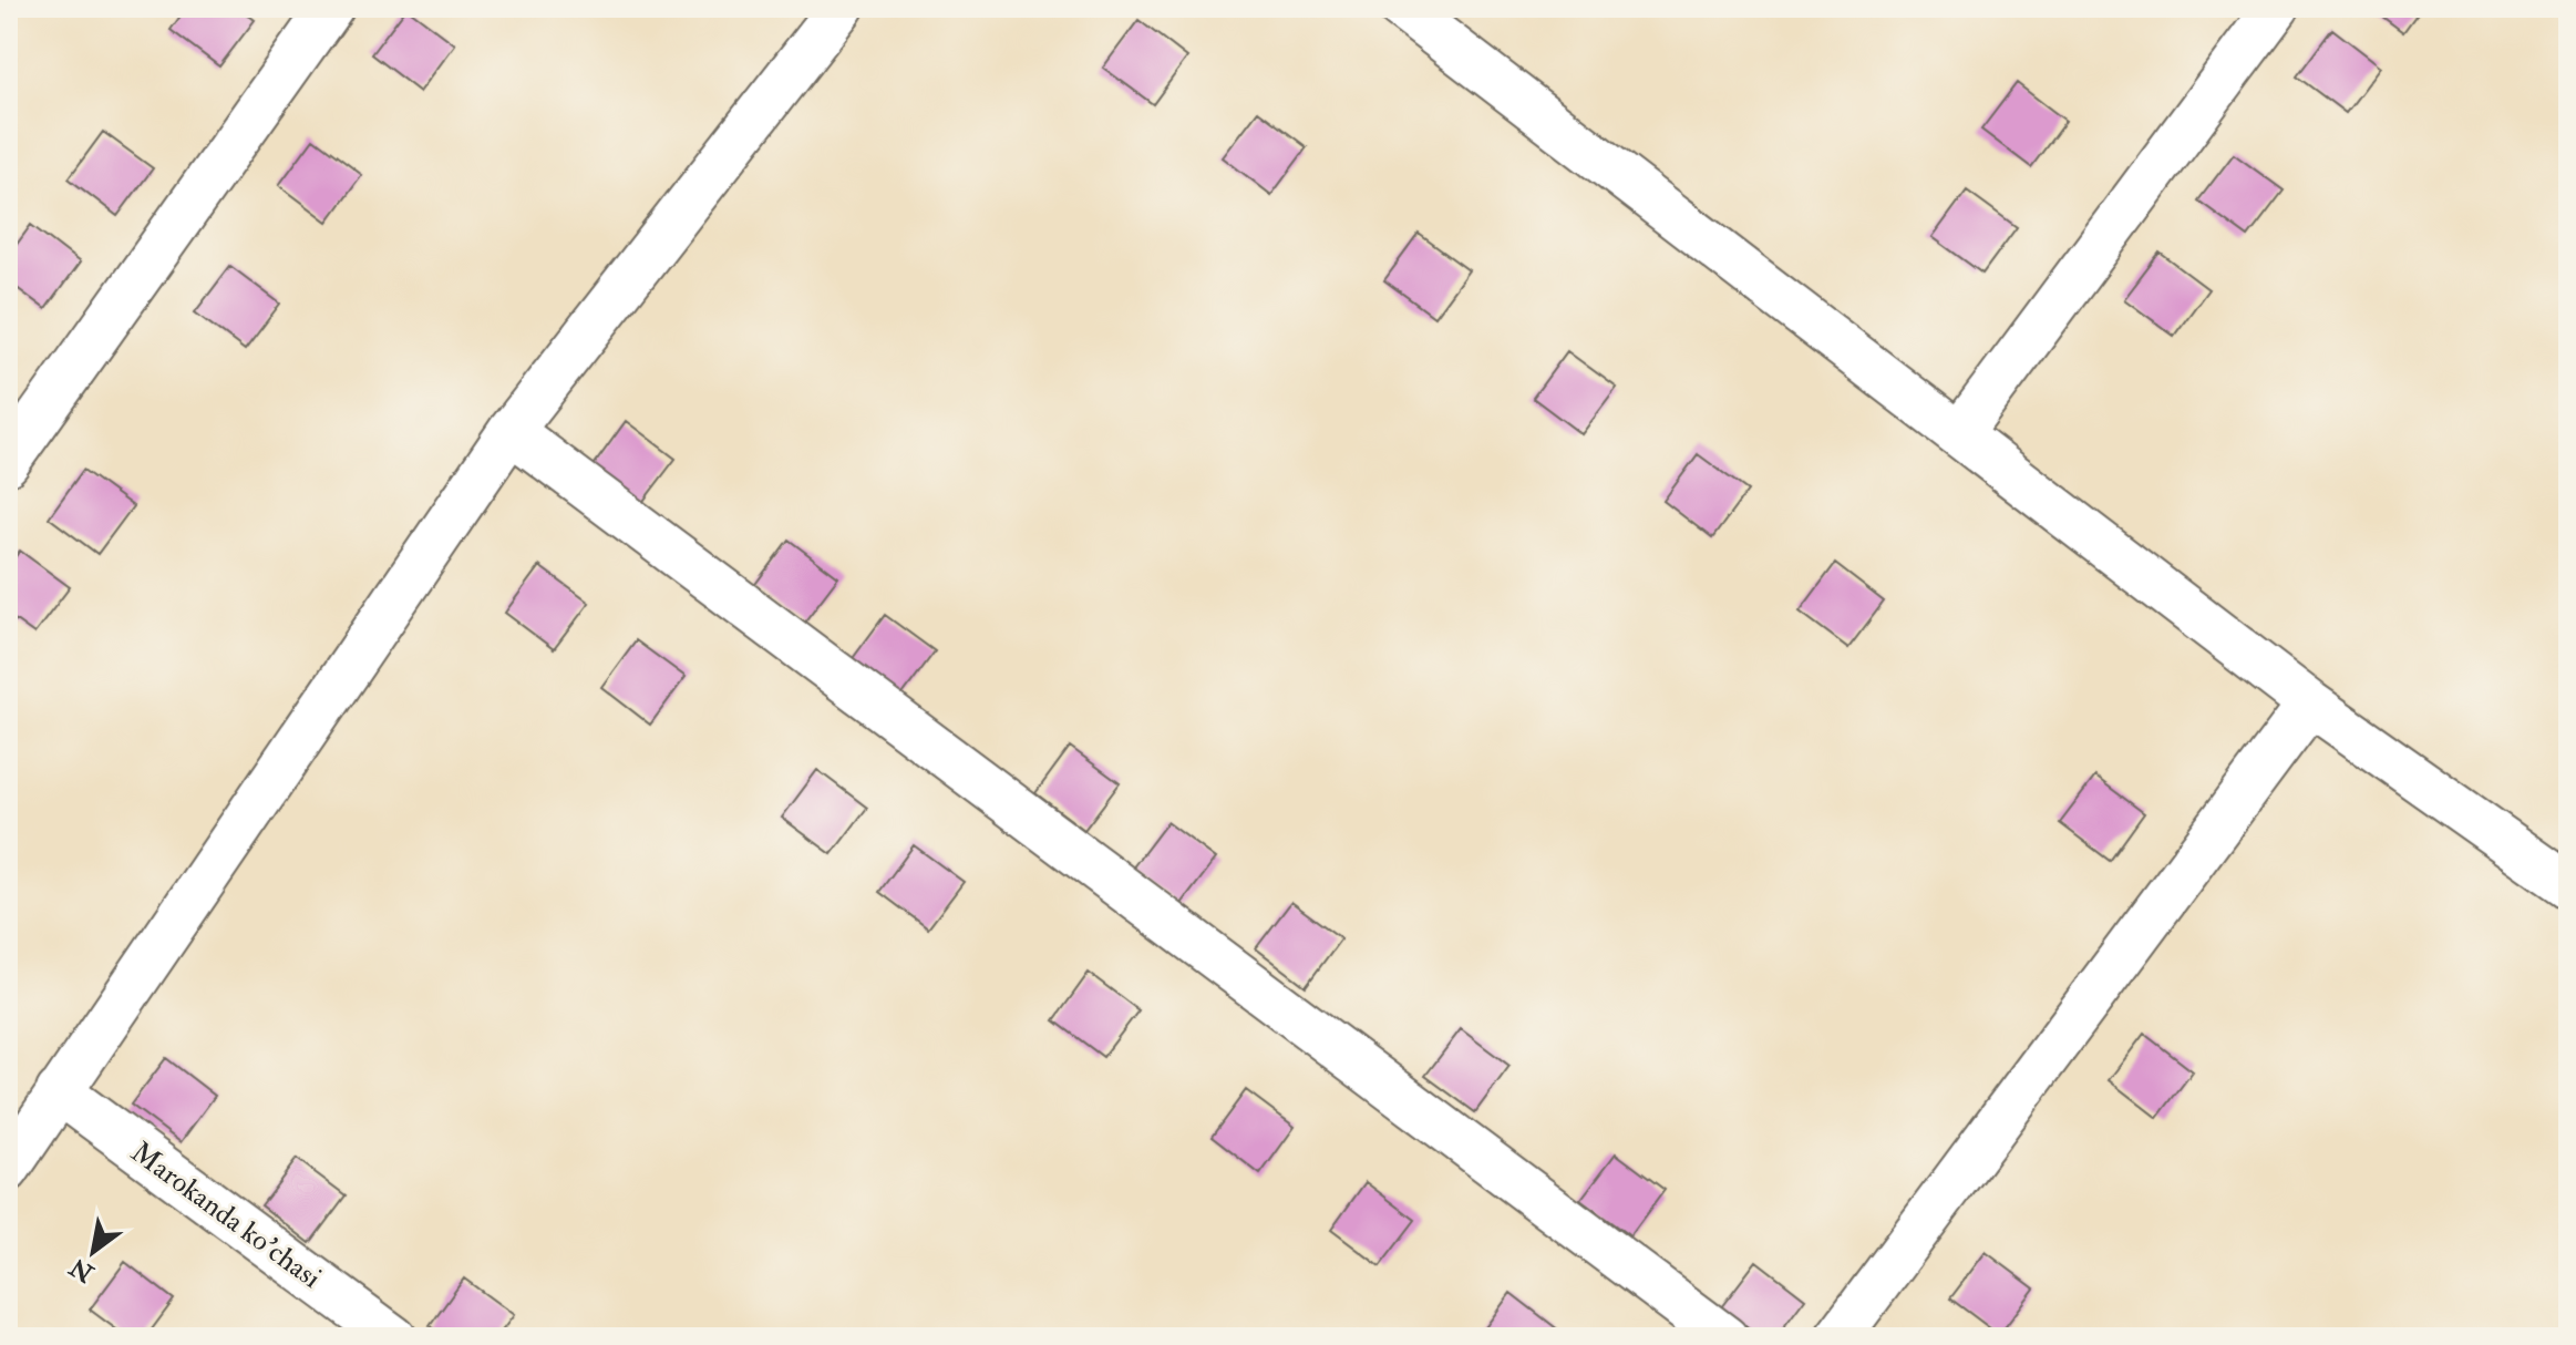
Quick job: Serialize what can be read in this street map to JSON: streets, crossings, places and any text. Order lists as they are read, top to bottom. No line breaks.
{"streets":{"street":["Marokanda ko'chasi"]},"north":"bottom left"}
